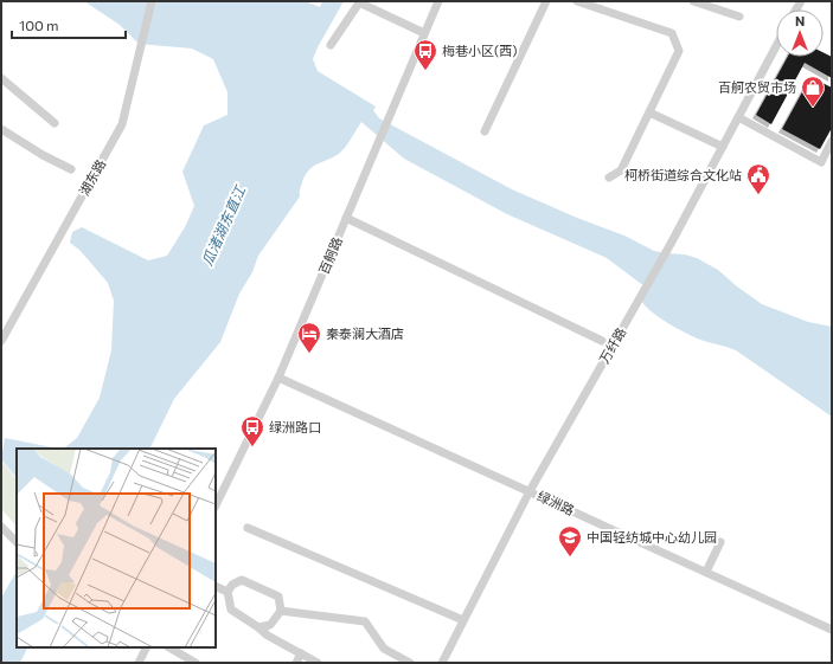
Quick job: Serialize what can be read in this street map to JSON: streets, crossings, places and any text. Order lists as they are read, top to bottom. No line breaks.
{"streets":{"street":["湖东路","百舸路","万纤路","绿洲路"]},"crossings":[["百舸路","绿洲路"],["万纤路","绿洲路"]],"water":["瓜渚湖东直江"],"places":{"bus stop":["梅巷小区(西)","绿洲路口"],"shop":["百舸农贸市场"],"public building":["柯桥街道综合文化站"],"hotel":["秦泰澜大酒店"],"school or university":["中国轻纺城中心幼儿园"]},"scale_bar":"100 m","north":"top"}
